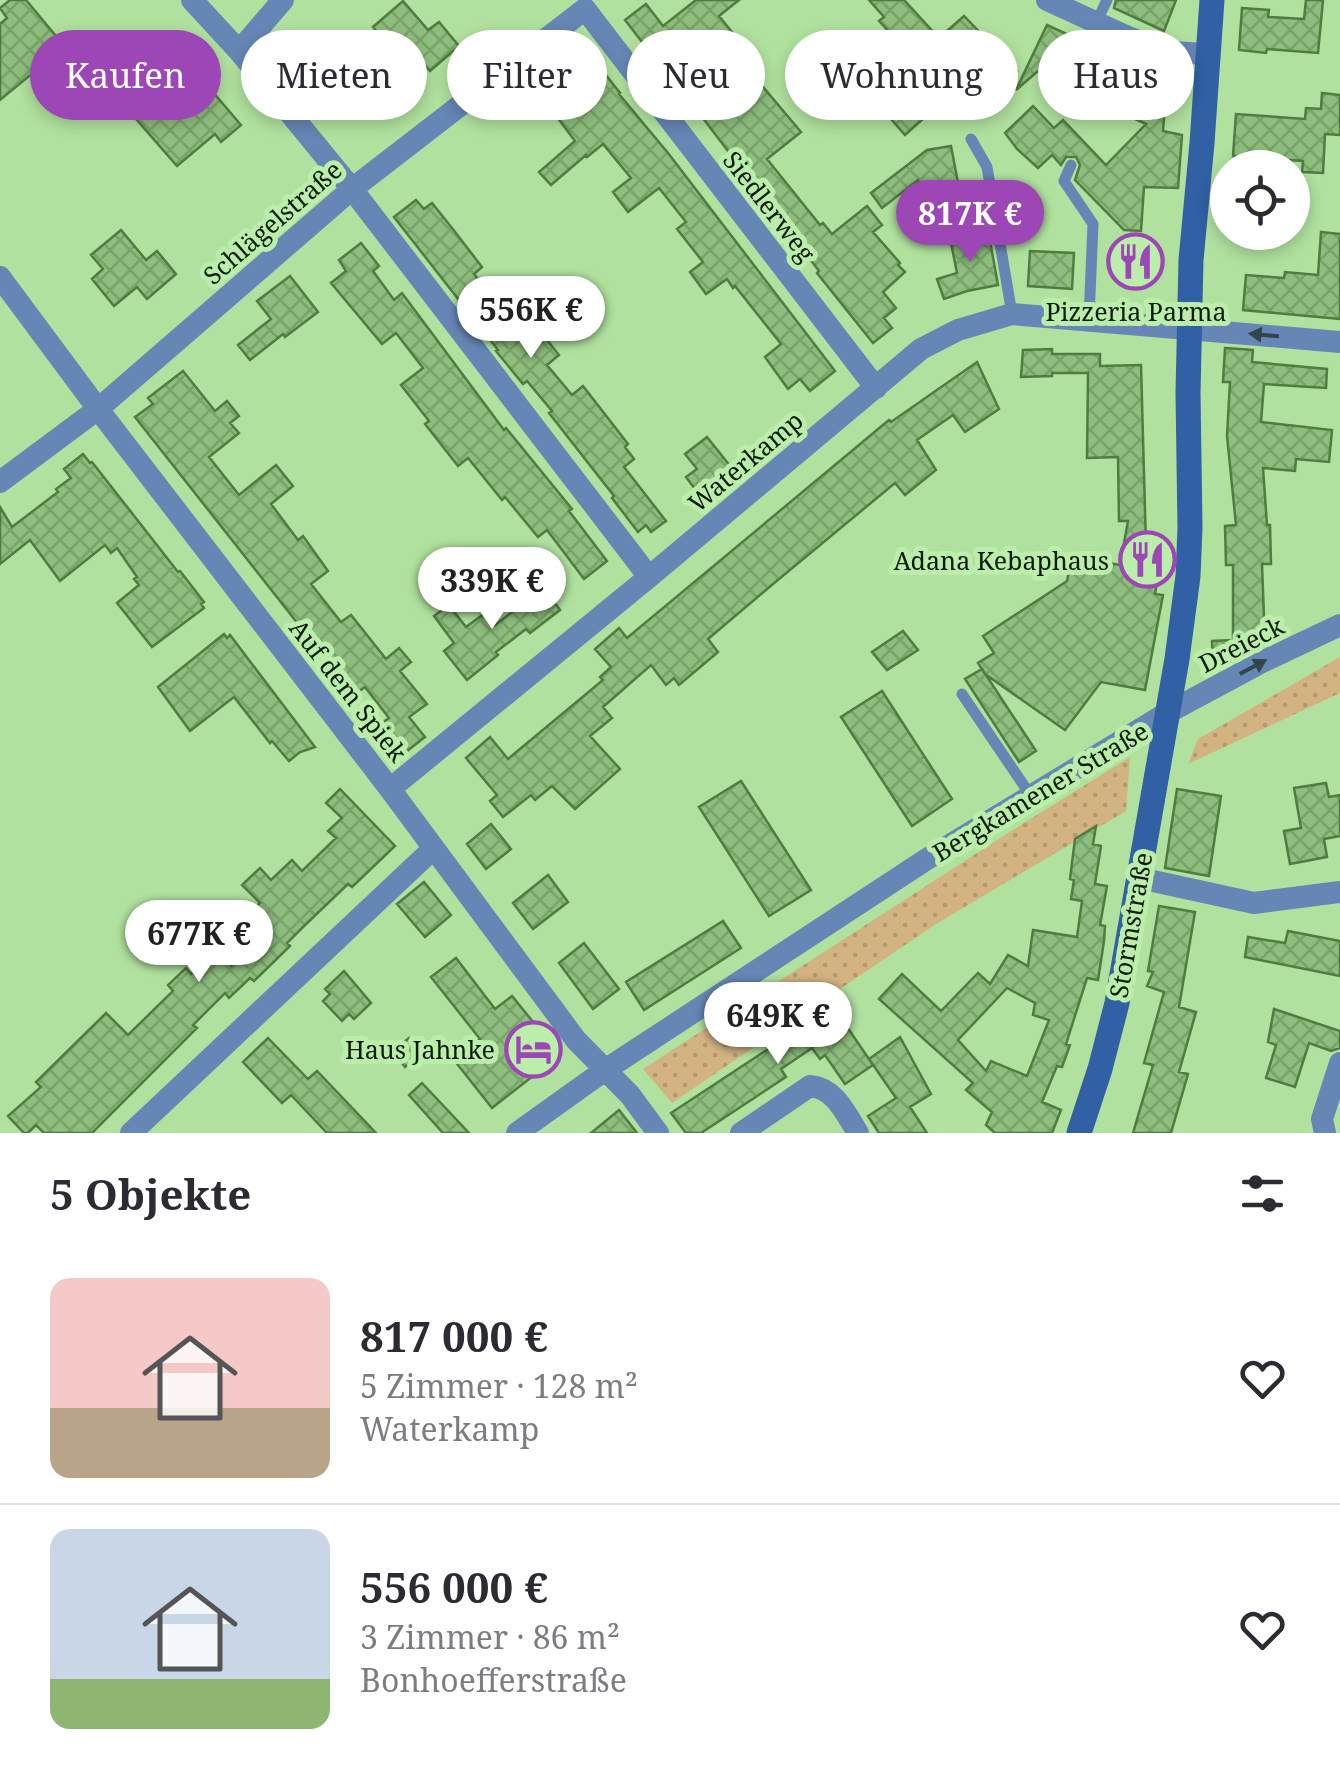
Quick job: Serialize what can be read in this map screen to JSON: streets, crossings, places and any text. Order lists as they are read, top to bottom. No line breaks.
{"streets":{"street":["Siedlerweg","Schlägelstraße","Waterkamp","Dreieck","Auf dem Spiek","Bergkamener Straße","Stormstraße"]},"crossings":[["Siedlerweg","Schlägelstraße"],["Siedlerweg","Waterkamp"],["Schlägelstraße","Auf dem Spiek"],["Waterkamp","Auf dem Spiek"],["Waterkamp","Bergkamener Straße"],["Dreieck","Bergkamener Straße"],["Dreieck","Stormstraße"],["Auf dem Spiek","Bergkamener Straße"],["Bergkamener Straße","Stormstraße"]],"one_way":["Dreieck"],"places":{"restaurant":["Pizzeria Parma","Adana Kebaphaus"],"hotel":["Haus Jahnke"]},"page":{"chip":["Kaufen","Mieten","Filter","Neu","Wohnung","Haus"],"price":["817K €","556K €","339K €","677K €","649K €"],"heading":"5 Objekte","list":[{"name":"817 000 €","note":"5 Zimmer · 128 m² · Waterkamp"},{"name":"556 000 €","note":"3 Zimmer · 86 m² · Bonhoefferstraße"}]}}
